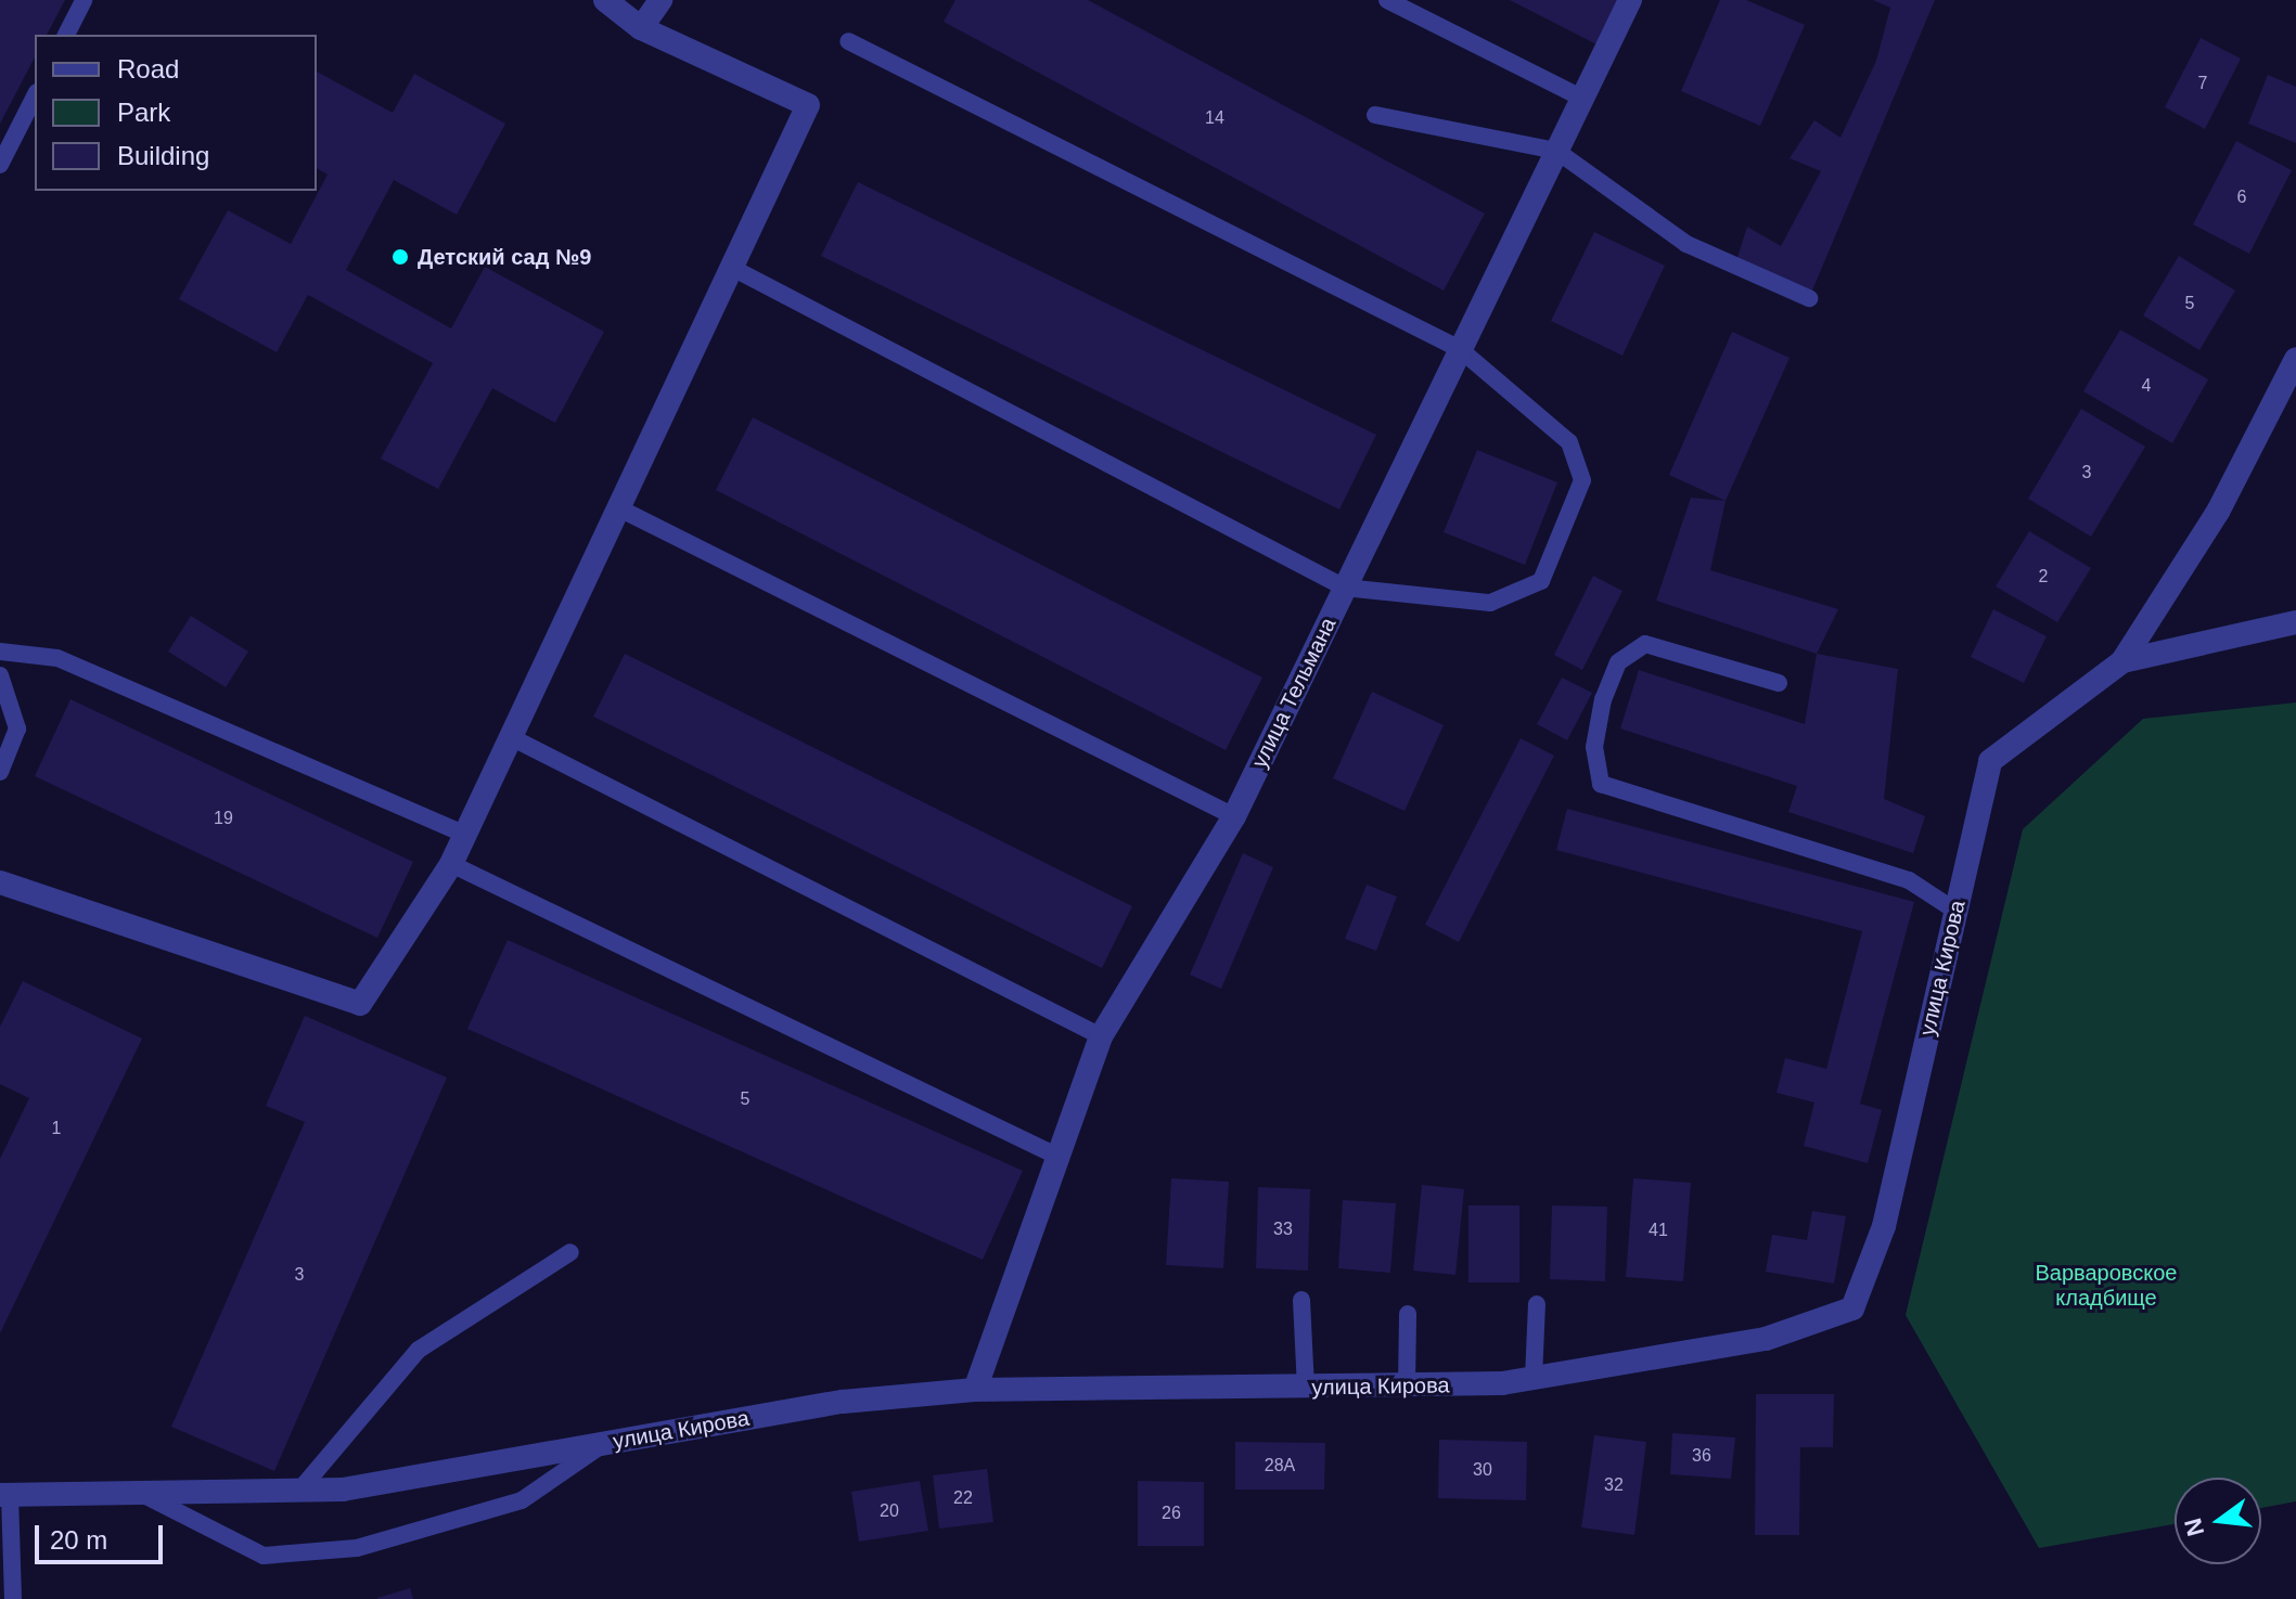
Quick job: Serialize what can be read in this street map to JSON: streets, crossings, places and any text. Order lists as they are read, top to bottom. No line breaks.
{"streets":{"street":["улица Тельмана","улица Кирова"]},"crossings":[["улица Тельмана","улица Кирова"]],"parks":["Варваровское кладбище"],"places":["Детский сад №9"],"house_numbers":["7","14","6","5","4","3","2","19","5","1","33","41","3","36","28А","30","32","22","20","26"],"legend":["Road","Park","Building"],"scale_bar":"20 m","north":"left"}
